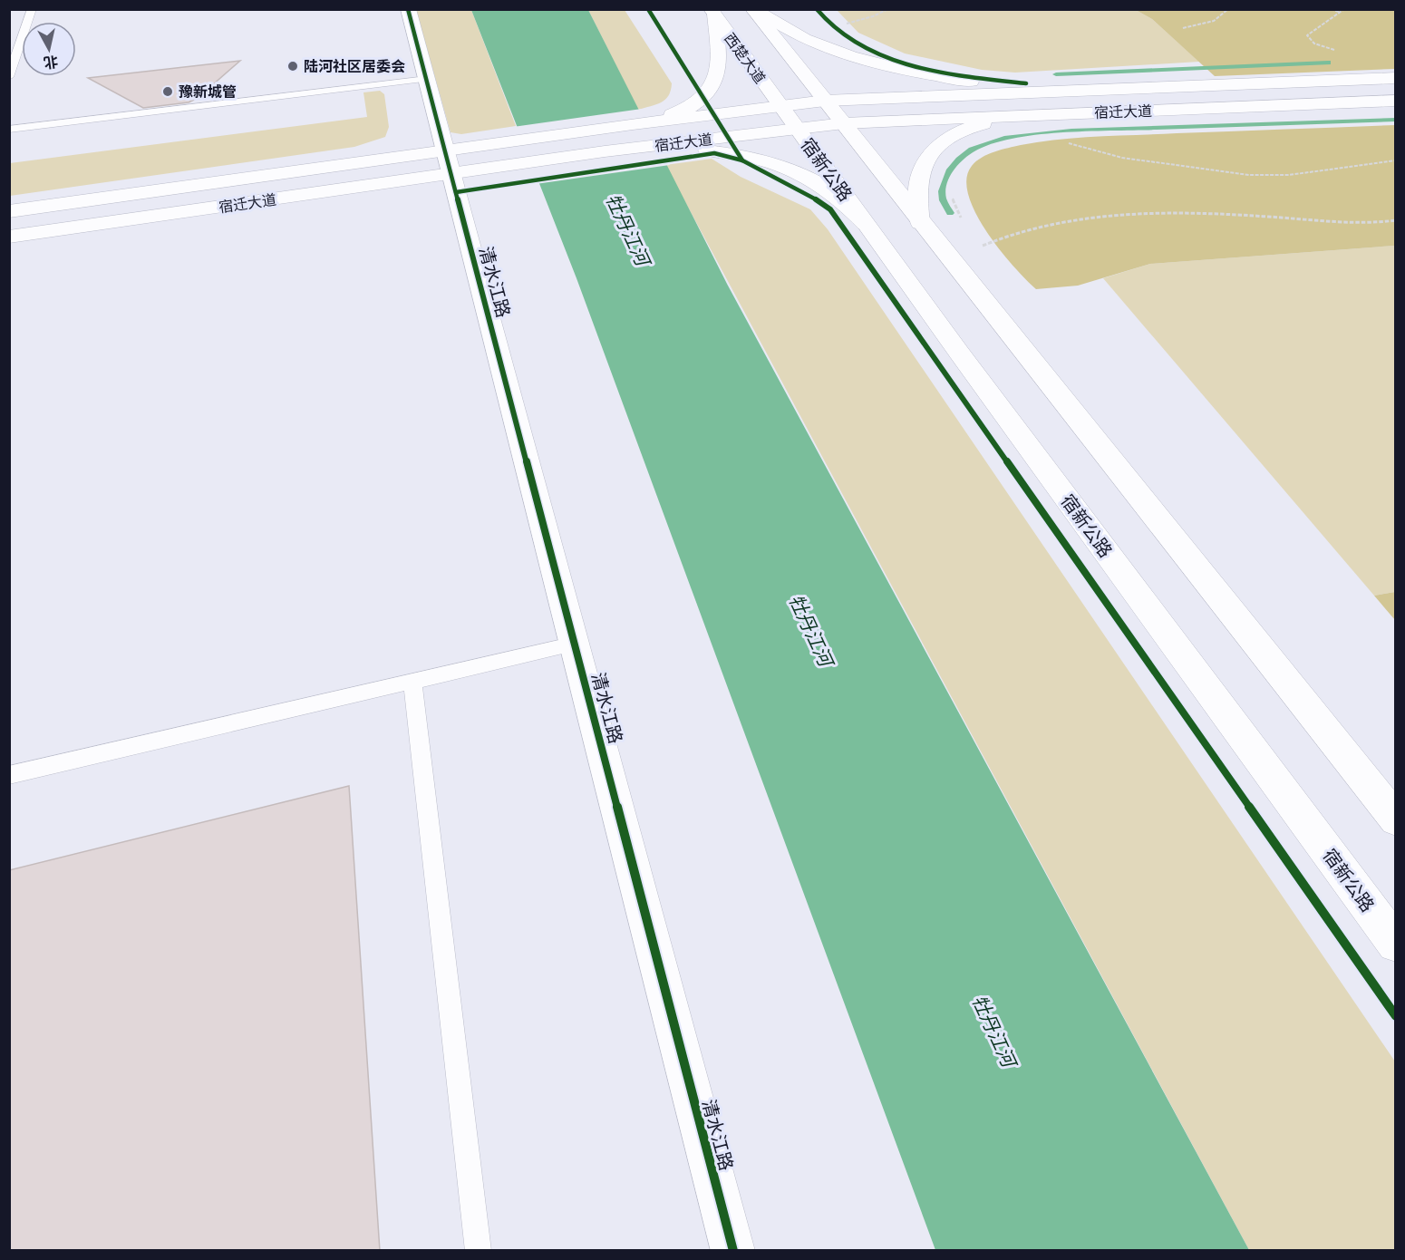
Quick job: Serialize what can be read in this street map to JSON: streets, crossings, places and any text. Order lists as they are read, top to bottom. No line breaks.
{"streets":{"main road":["西楚大道","宿迁大道","宿新公路","清水江路"]},"crossings":[["西楚大道","宿迁大道"],["西楚大道","宿新公路"],["宿迁大道","宿新公路"],["宿迁大道","清水江路"]],"water":["牡丹江河"],"places":["陆河社区居委会","豫新城管"],"north":"bottom"}
